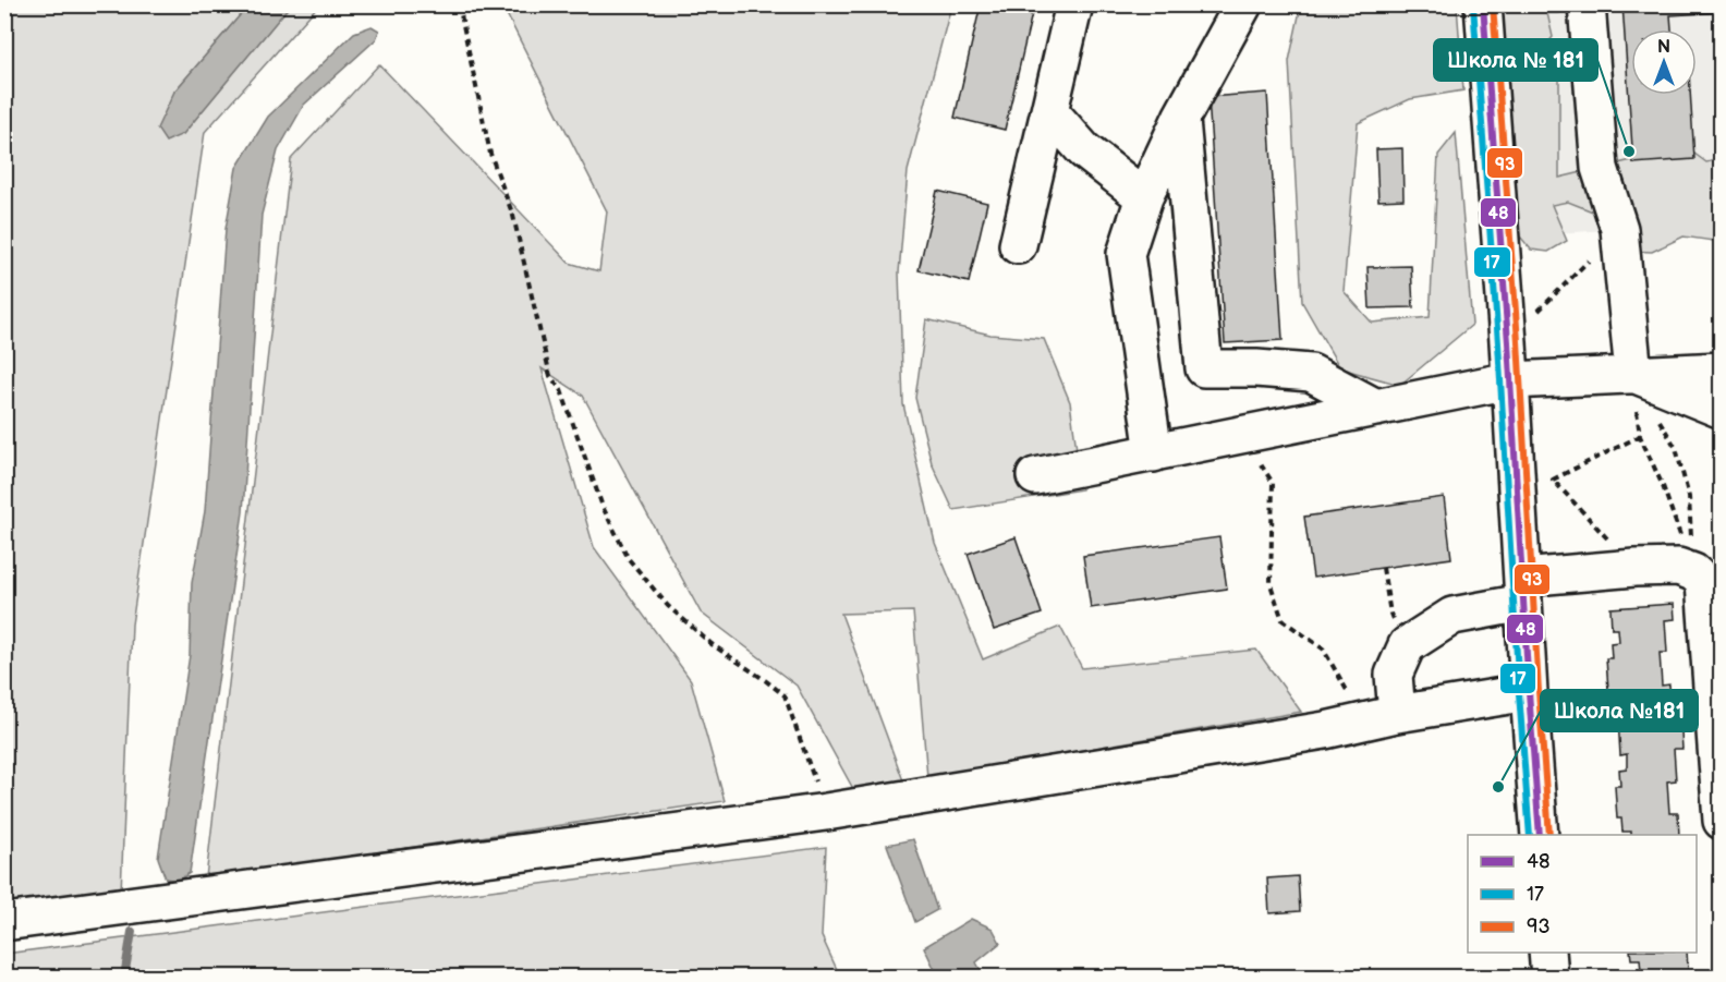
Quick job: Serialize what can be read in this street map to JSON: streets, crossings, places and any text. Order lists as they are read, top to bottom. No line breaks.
{"places":["Школа № 181","Школа №181"],"lines":["transit line 48","transit line 93","transit line 17"],"legend":["48","17","93"],"north":"top"}
